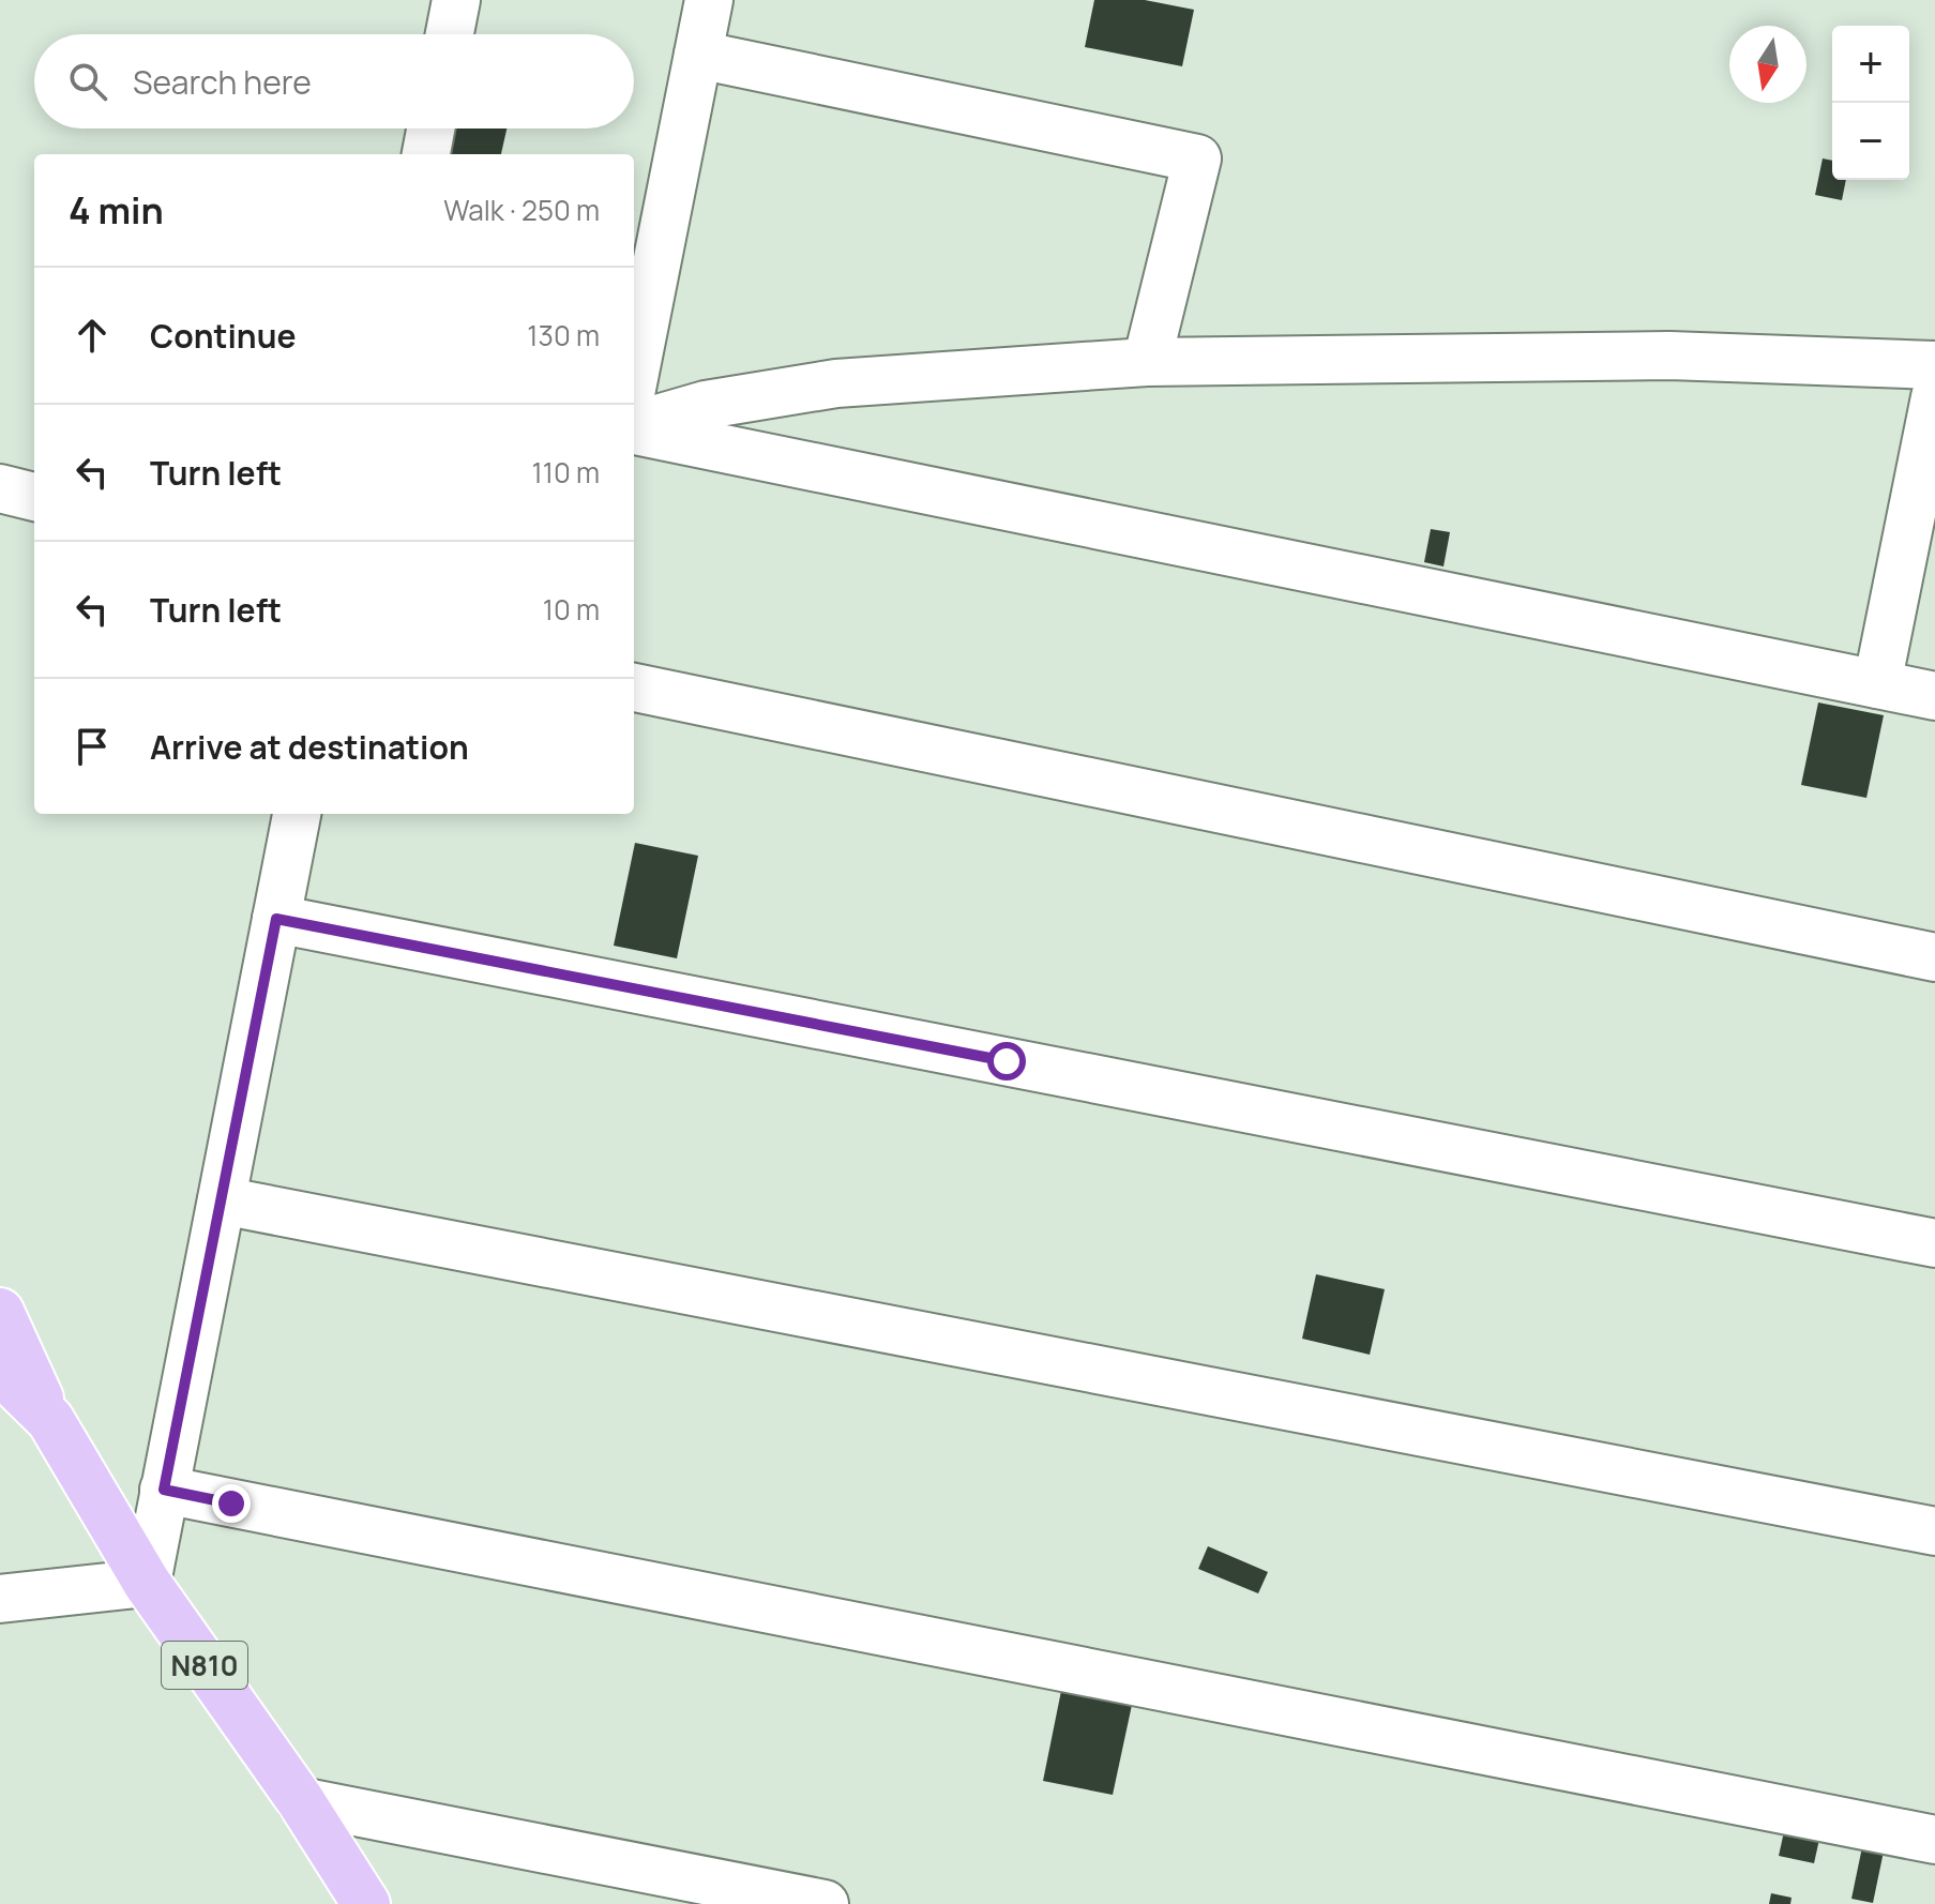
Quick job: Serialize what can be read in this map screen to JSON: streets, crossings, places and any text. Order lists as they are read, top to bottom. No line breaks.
{"streets":{"highway":["N810"]},"north":"bottom","page":{"map_buttons":["+","−"],"search":"Search here","heading":["4 min","Walk · 250 m"],"list":[["Continue","130 m"],["Turn left","110 m"],["Turn left","10 m"],"Arrive at destination"]}}
